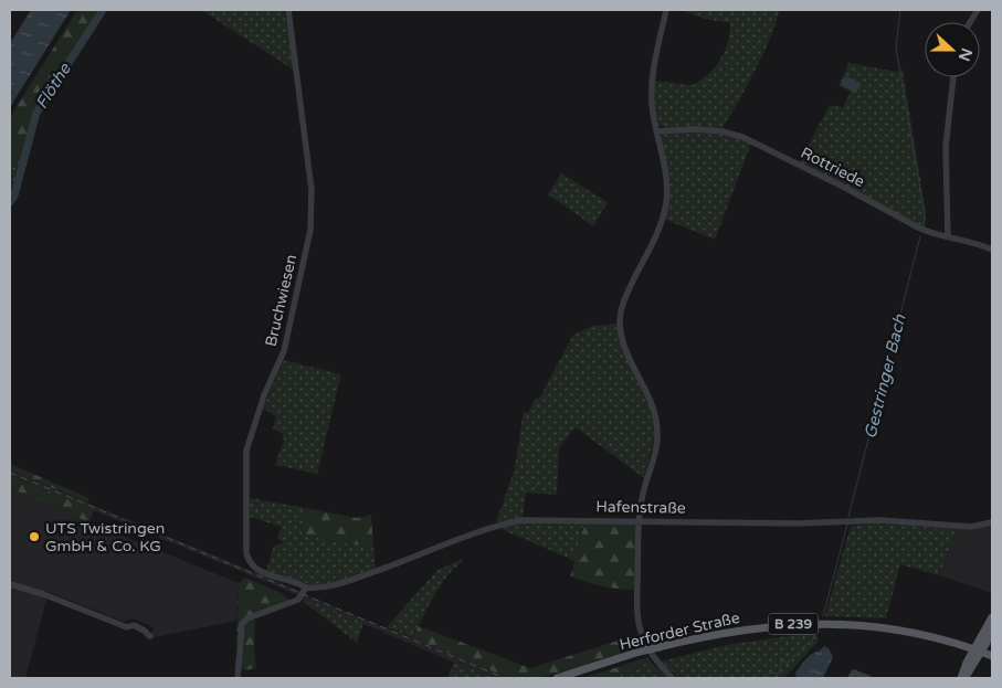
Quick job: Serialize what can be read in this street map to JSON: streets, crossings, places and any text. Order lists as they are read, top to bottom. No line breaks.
{"streets":{"main road":["B 239","Herforder Straße"],"street":["Rottriede","Bruchwiesen","Hafenstraße"]},"crossings":[["Bruchwiesen","Hafenstraße"],["B 239","Herforder Straße"]],"water":["Flöthe","Gestringer Bach"],"places":["UTS Twistringen GmbH & Co. KG"],"north":"right"}
